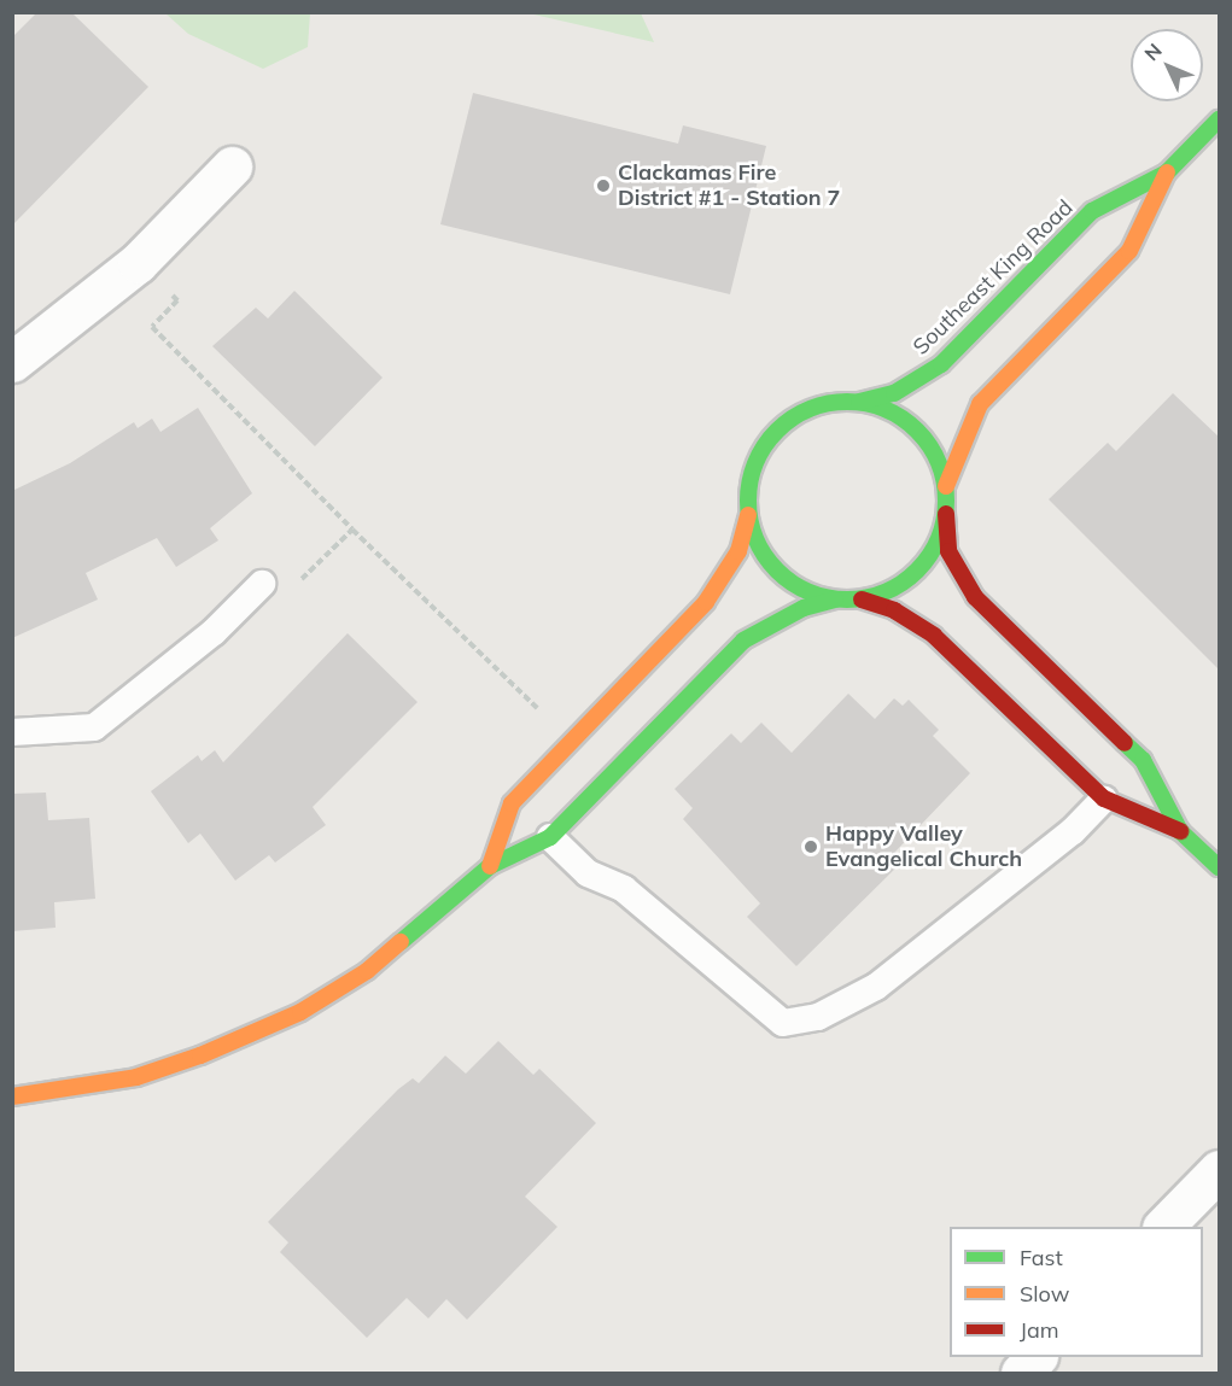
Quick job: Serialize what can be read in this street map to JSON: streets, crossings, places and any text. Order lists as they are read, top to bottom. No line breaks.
{"streets":{"main road":["Southeast King Road"]},"places":["Clackamas Fire District #1 - Station 7","Happy Valley Evangelical Church"],"legend":["Fast","Slow","Jam"],"north":"top left"}
